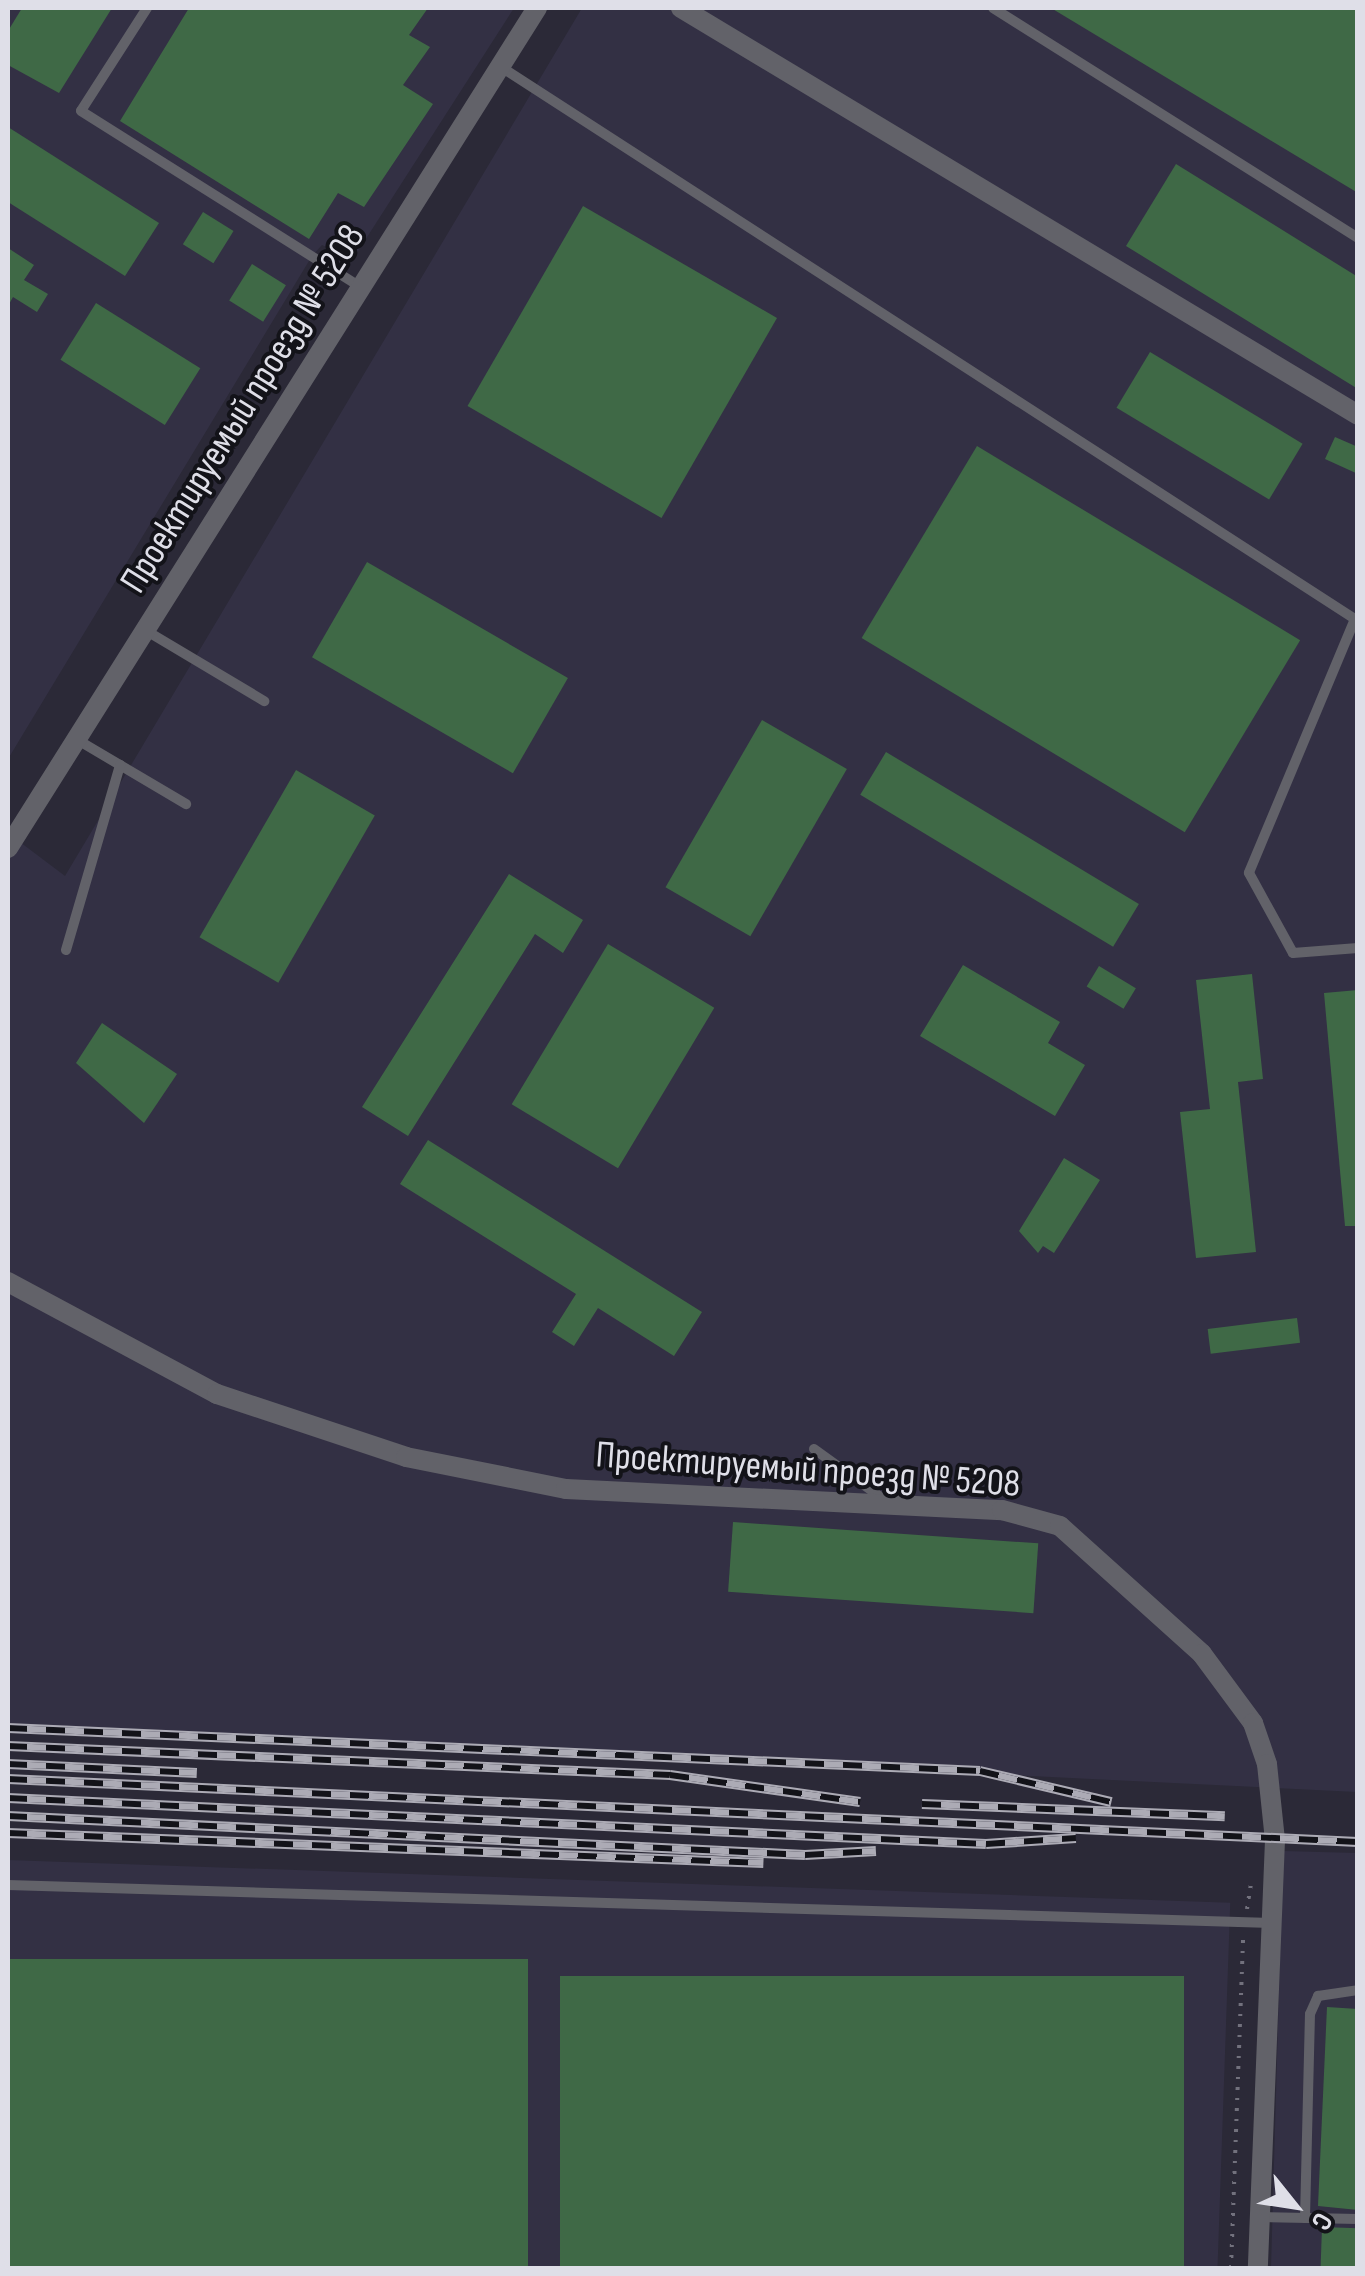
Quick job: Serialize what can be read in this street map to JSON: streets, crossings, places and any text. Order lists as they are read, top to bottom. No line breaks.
{"streets":{"street":["Проектируемый проезд № 5208"]},"north":"bottom right"}
